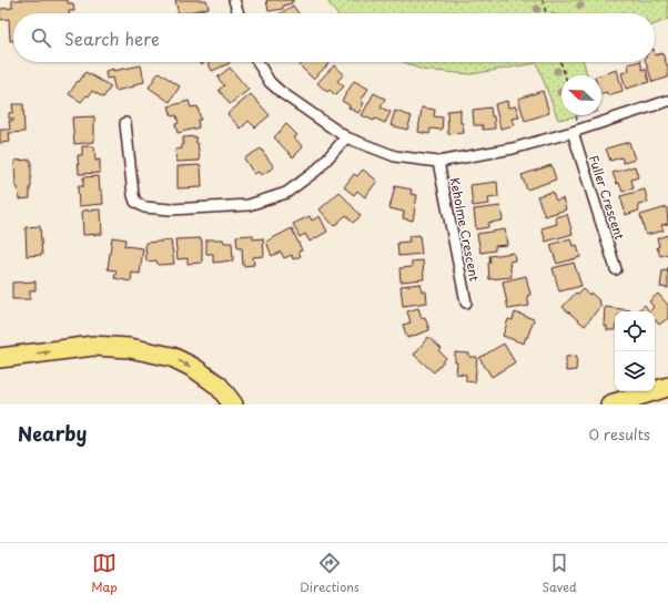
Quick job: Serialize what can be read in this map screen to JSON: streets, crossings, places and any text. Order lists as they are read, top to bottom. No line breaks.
{"streets":{"street":["Fuller Crescent","Keholme Crescent"]},"north":"top left","page":{"search":"Search here","heading":["Nearby","0 results"],"nav":["Map","Directions","Saved"]}}
